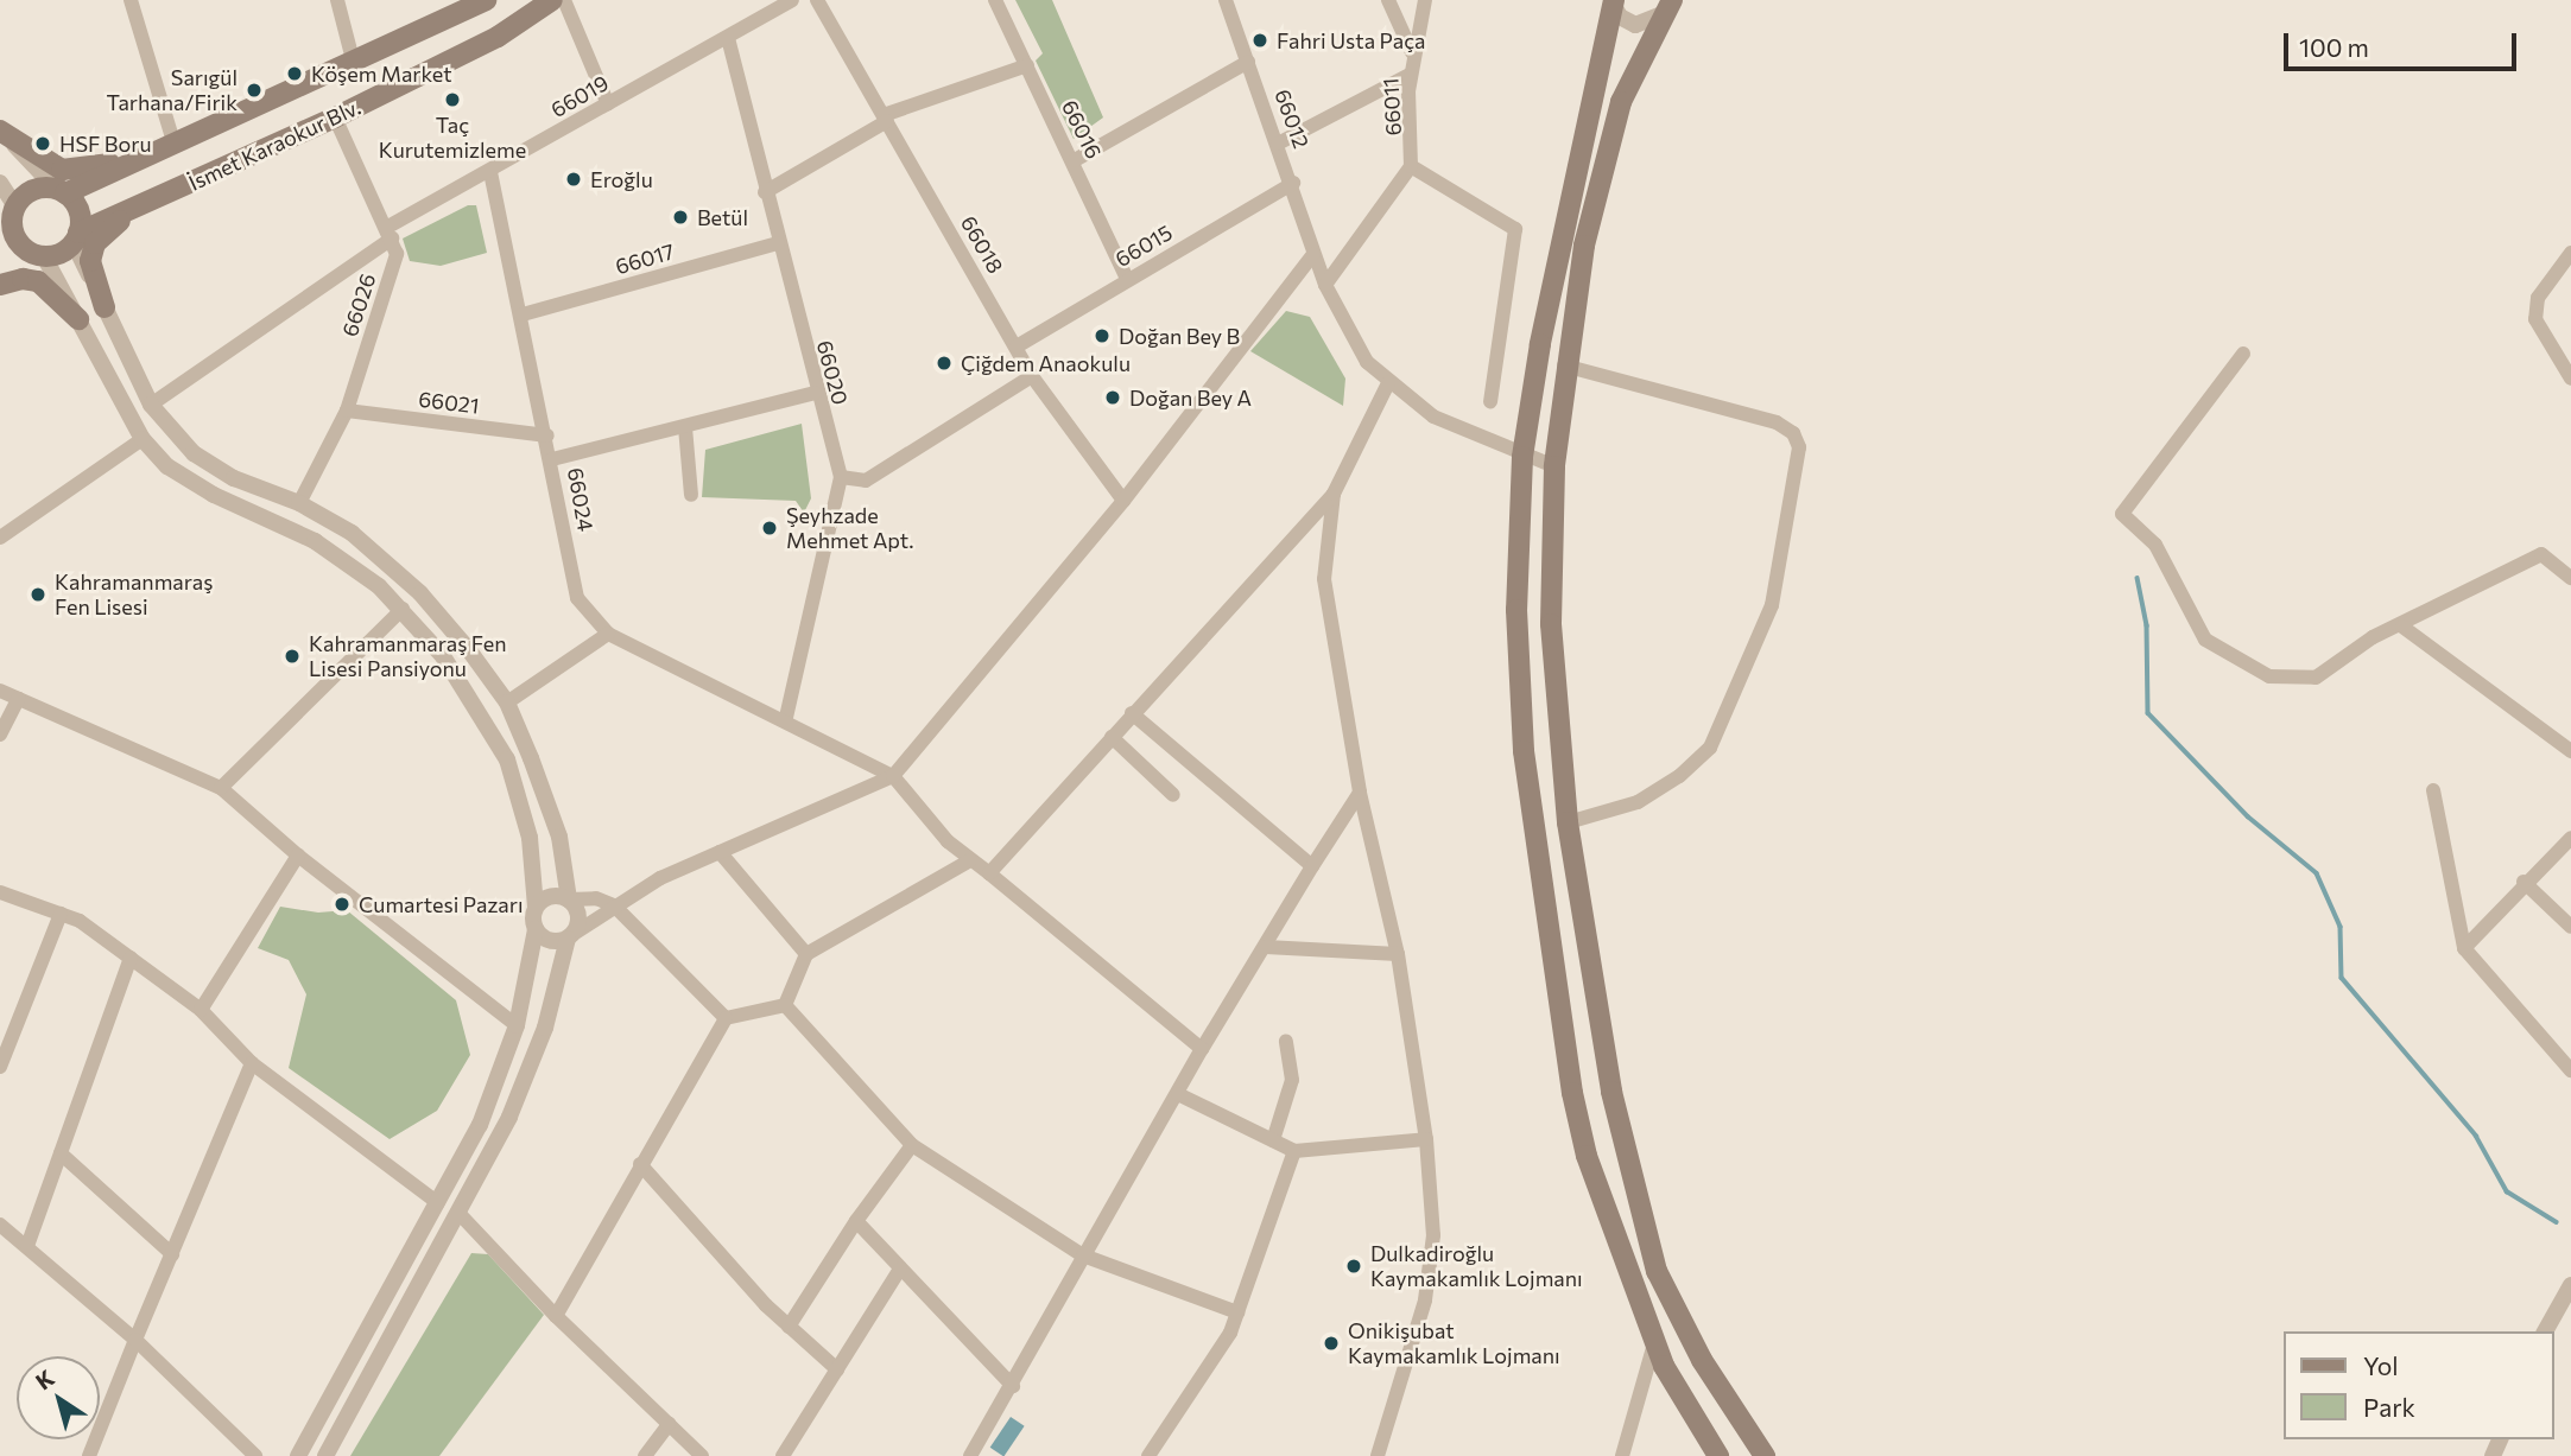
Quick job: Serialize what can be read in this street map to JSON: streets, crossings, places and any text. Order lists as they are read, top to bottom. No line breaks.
{"streets":{"main road":["İsmet Karaokur Blv."],"street":["66019","66011","66012","66016","66018","66015","66017","66026","66020","66021","66024"]},"crossings":[["66019","66026"],["66019","66020"],["66019","66024"],["66012","66015"],["66016","66015"],["İsmet Karaokur Blv.","66026"],["66018","66015"],["66017","66020"],["66017","66024"],["66026","66021"],["66020","66024"],["66021","66024"]],"places":["Fahri Usta Paça","Köşem Market","Sarıgül Tarhana/Firik","Taç Kurutemizleme","HSF Boru","Eroğlu","Betül","Doğan Bey B","Çiğdem Anaokulu","Doğan Bey A","Şeyhzade Mehmet Apt.","Kahramanmaraş Fen Lisesi","Kahramanmaraş Fen Lisesi Pansiyonu","Cumartesi Pazarı","Dulkadiroğlu Kaymakamlık Lojmanı","Onikişubat Kaymakamlık Lojmanı"],"legend":["Yol","Park"],"scale_bar":"100 m","north":"top left"}
